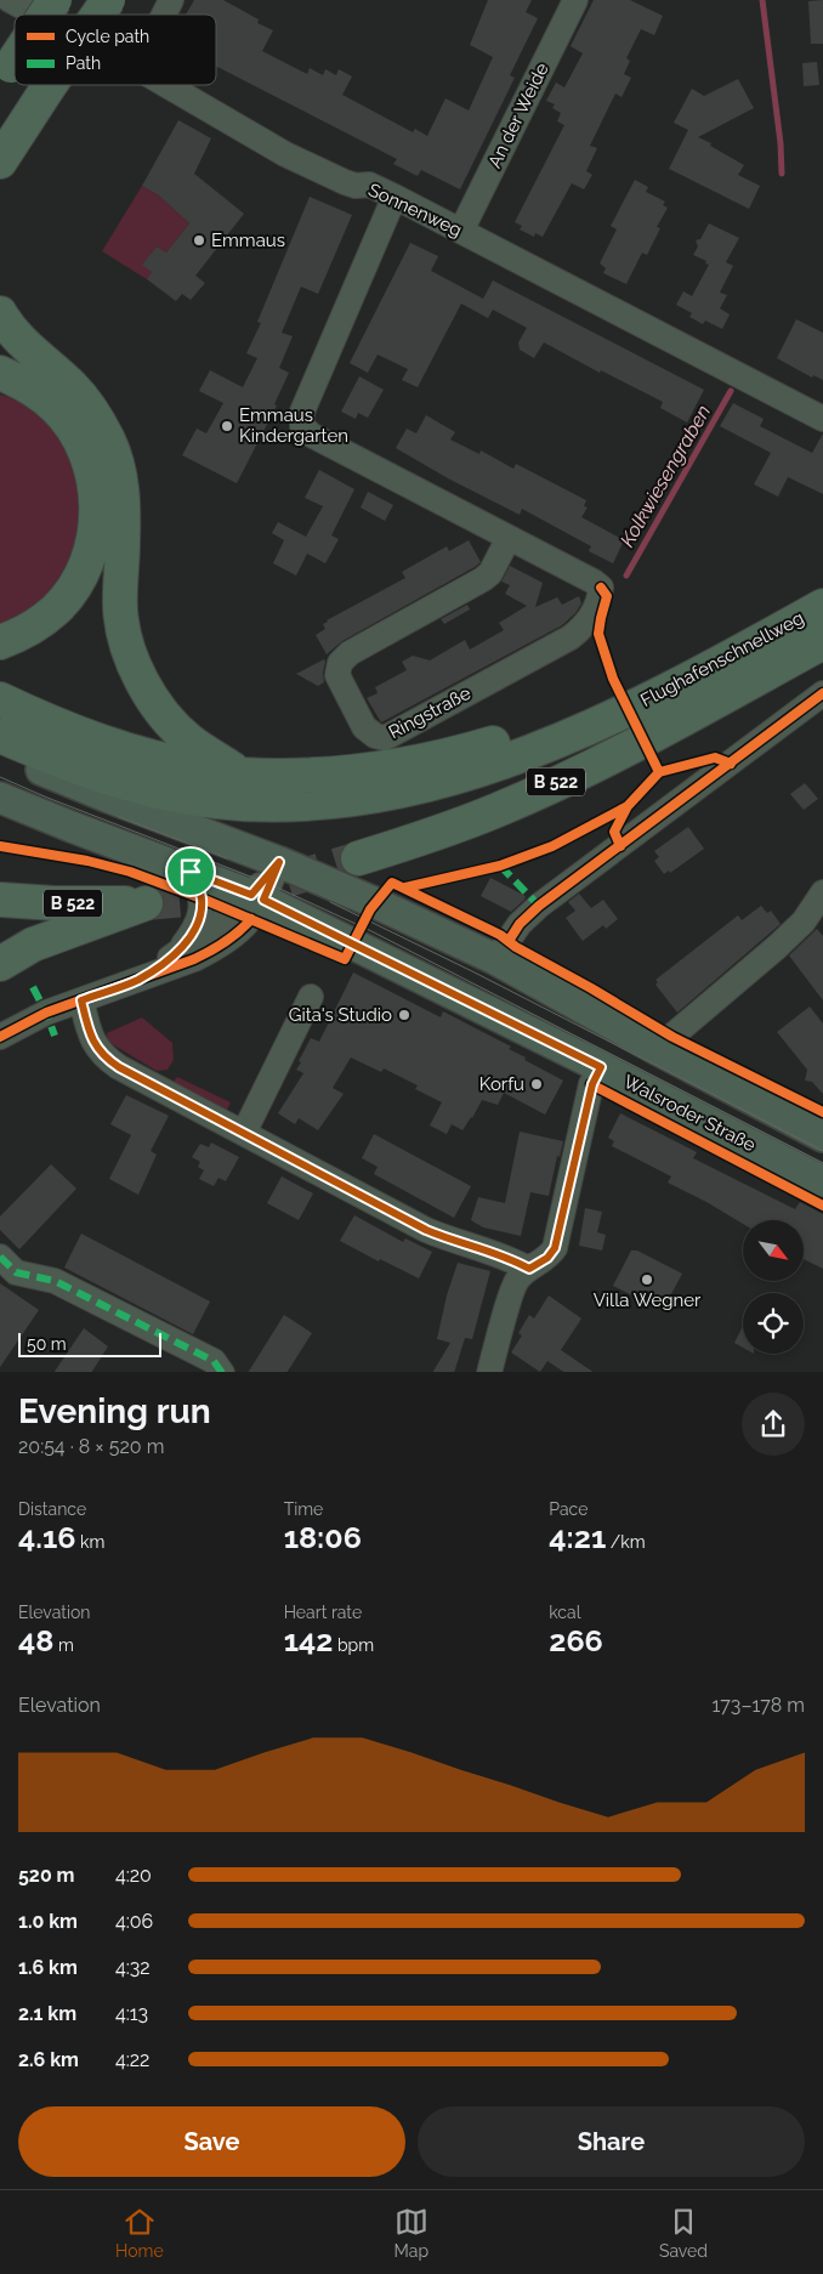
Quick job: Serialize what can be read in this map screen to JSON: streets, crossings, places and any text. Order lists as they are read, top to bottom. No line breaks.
{"streets":{"highway":["Flughafenschnellweg","B 522"],"main road":["Walsroder Straße"],"street":["An der Weide","Sonnenweg","Ringstraße"]},"crossings":[["An der Weide","Sonnenweg"],["Sonnenweg","Ringstraße"],["Flughafenschnellweg","B 522"]],"water":["Kolkwiesengraben"],"places":["Emmaus","Emmaus Kindergarten","Gita's Studio","Korfu","Villa Wegner"],"legend":["Cycle path","Path"],"scale_bar":"50 m","north":"bottom right","page":{"scale":"50 m","heading":["Evening run","20:54 · 8 × 520 m"],"stats":[["Distance","4.16 km"],["Time","18:06"],["Pace","4:21 /km"],["Elevation","48 m"],["Heart rate","142 bpm"],["kcal","266"]],"chart":["Elevation","173–178 m"],"list":[{"name":"520 m","note":"4:20"},{"name":"1.0 km","note":"4:06"},{"name":"1.6 km","note":"4:32"},{"name":"2.1 km","note":"4:13"},{"name":"2.6 km","note":"4:22"}],"buttons":["Save","Share"],"tabs":["Home","Map","Saved"]}}
